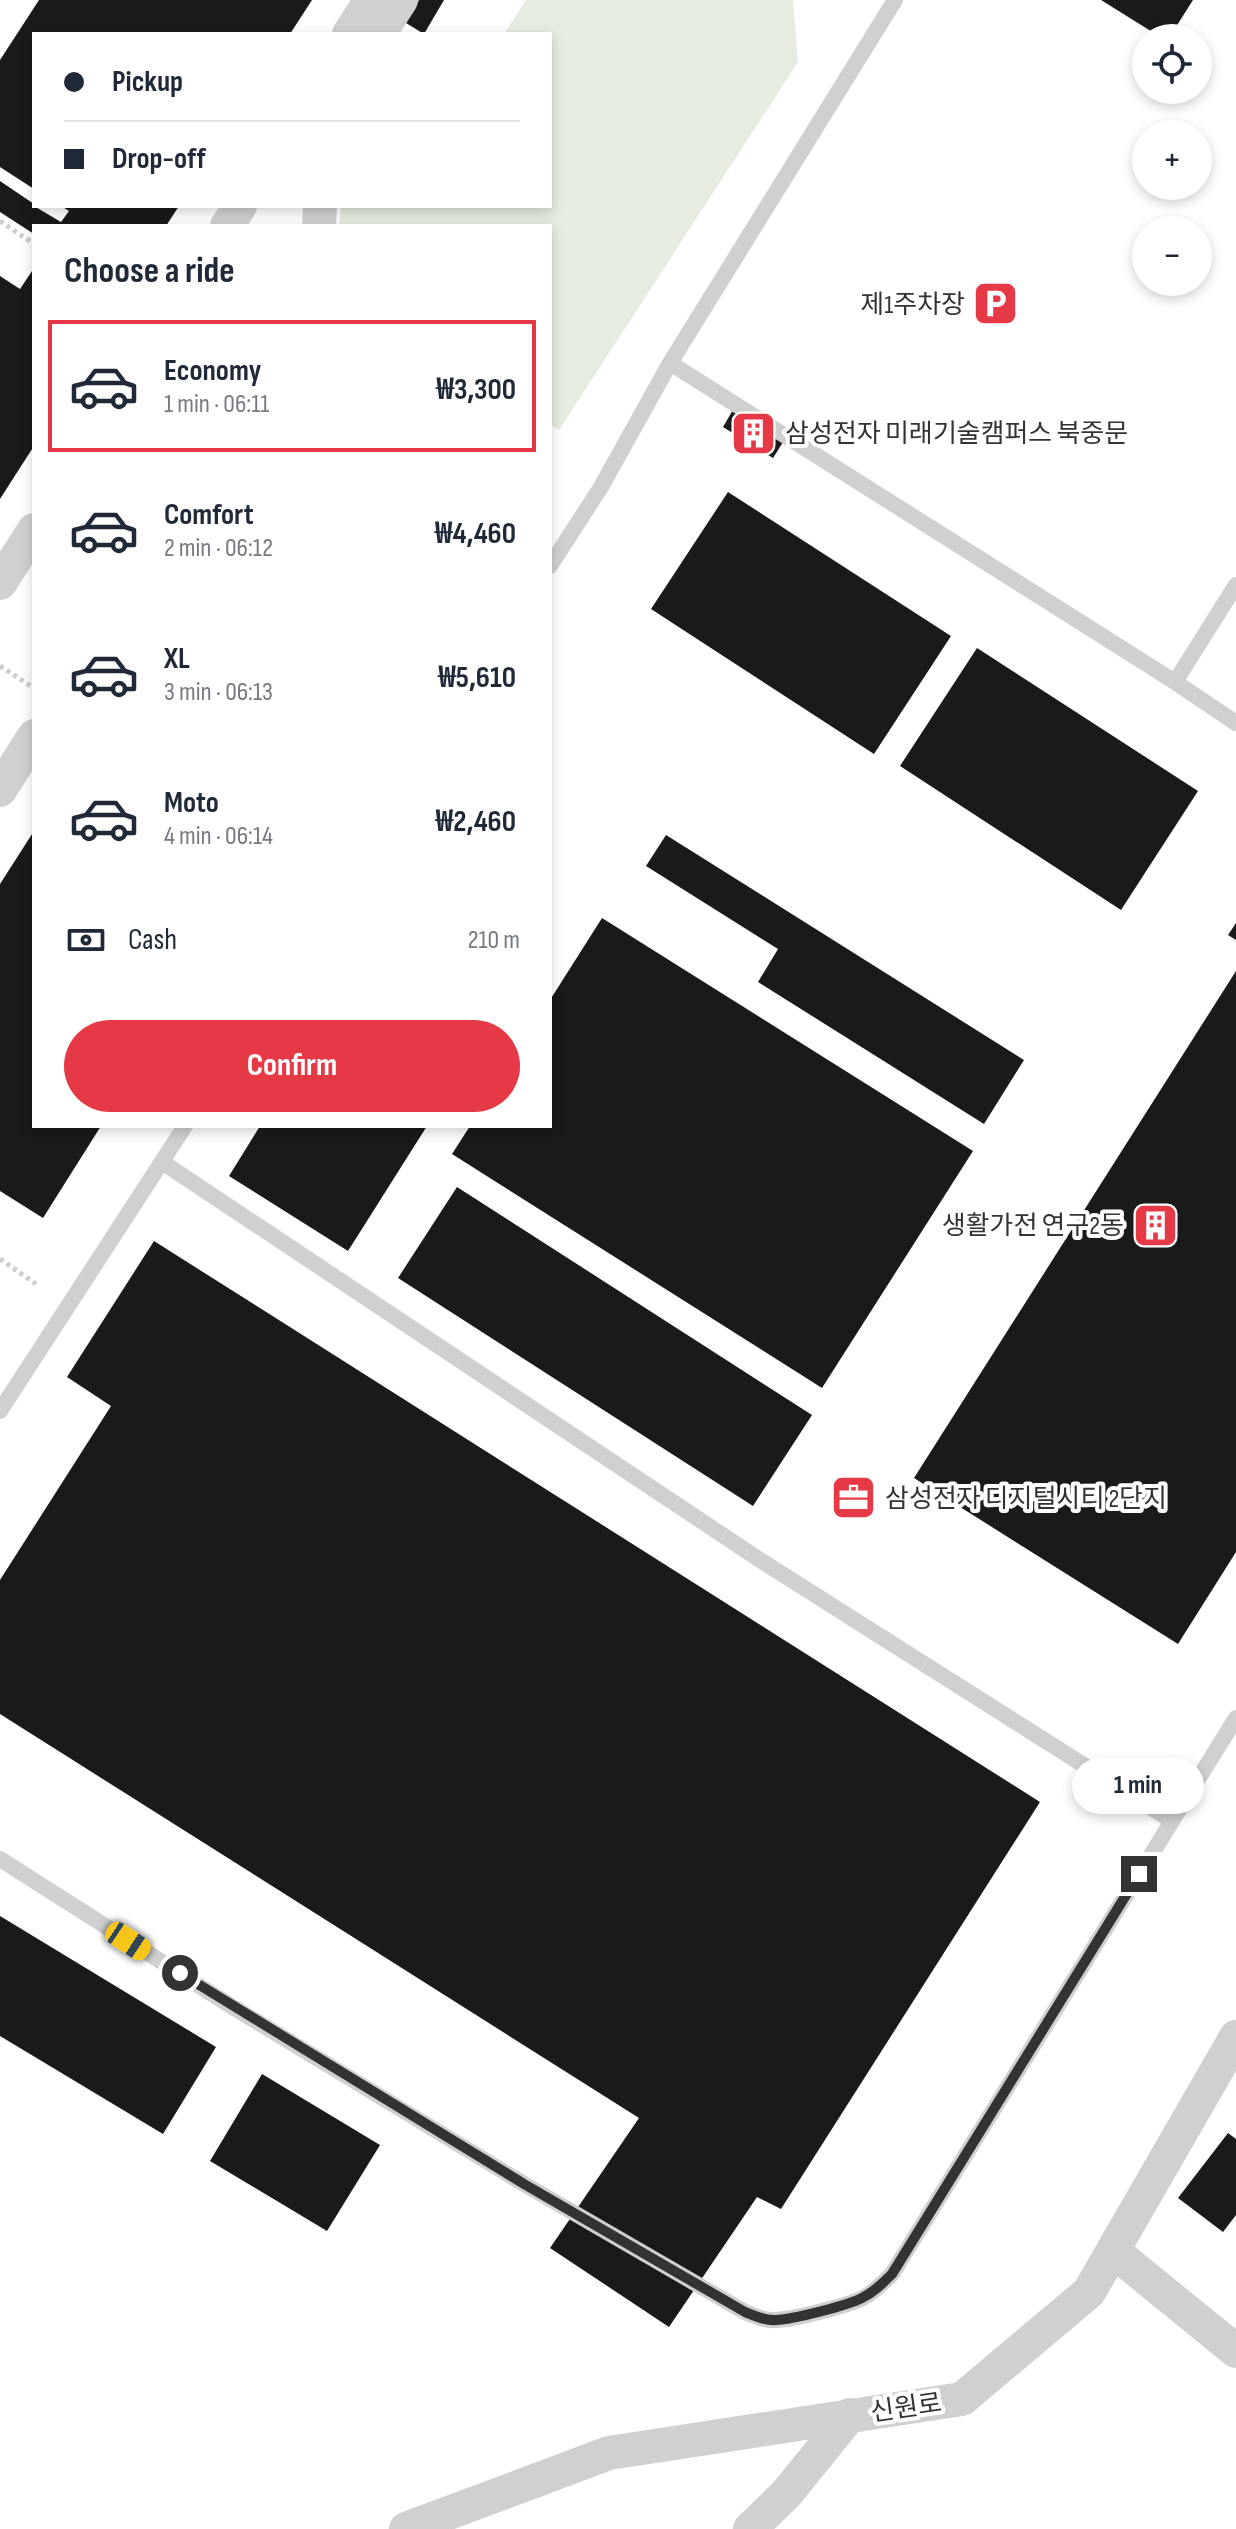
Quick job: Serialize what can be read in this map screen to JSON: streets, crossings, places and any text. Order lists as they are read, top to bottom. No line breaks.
{"streets":{"street":["신원로"]},"places":{"parking":["제1주차장"],"building":["삼성전자 미래기술캠퍼스 북중문","생활가전 연구2동"],"office":["삼성전자 디지털시티 2단지"]},"page":{"map_buttons":["+","−"],"banner":["Pickup","Drop-off"],"heading":"Choose a ride","list":[{"name":"Economy","note":"1 min · 06:11","value":"₩3,300"},{"name":"Comfort","note":"2 min · 06:12","value":"₩4,460"},{"name":"XL","note":"3 min · 06:13","value":"₩5,610"},{"name":"Moto","note":"4 min · 06:14","value":"₩2,460"}],"pay":["Cash","210 m"],"buttons":"Confirm","bubble":"1 min"}}
